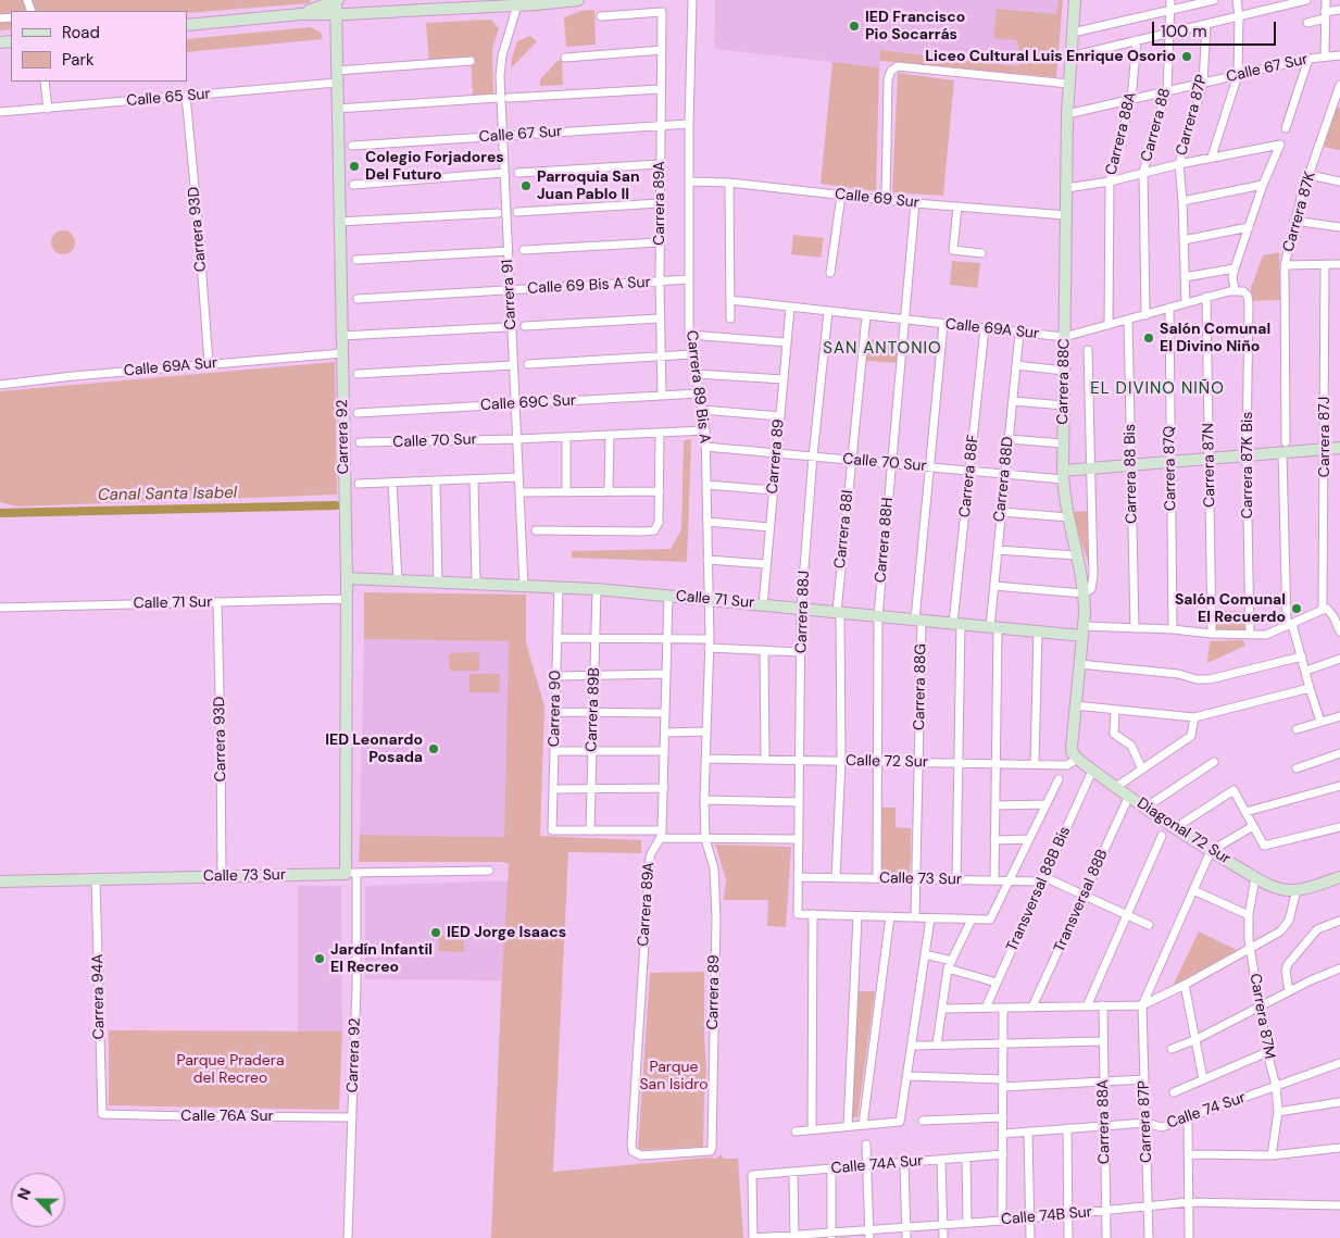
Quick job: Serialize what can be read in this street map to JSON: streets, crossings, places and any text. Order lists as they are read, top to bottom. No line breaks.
{"streets":{"street":["Calle 67 Sur","Calle 65 Sur","Carrera 87P","Carrera 88","Carrera 88A","Calle 69 Sur","Carrera 89A","Carrera 87K","Carrera 93D","Calle 69 Bis A Sur","Carrera 91","Calle 69A Sur","Carrera 88C","Carrera 89 Bis A","Calle 69C Sur","Carrera 92","Carrera 87J","Calle 70 Sur","Carrera 89","Carrera 87N","Carrera 87K Bis","Carrera 87Q","Carrera 88 Bis","Carrera 88F","Carrera 88D","Carrera 88I","Carrera 88H","Calle 71 Sur","Carrera 88J","Carrera 88G","Carrera 90","Carrera 89B","Calle 72 Sur","Diagonal 72 Sur","Calle 73 Sur","Transversal 88B Bis","Transversal 88B","Carrera 94A","Carrera 87M","Calle 74 Sur","Calle 76A Sur","Calle 74A Sur","Calle 74B Sur"]},"crossings":[["Calle 67 Sur","Carrera 87P"],["Calle 67 Sur","Carrera 88"],["Calle 67 Sur","Carrera 88A"],["Calle 67 Sur","Carrera 89A"],["Calle 67 Sur","Carrera 91"],["Calle 67 Sur","Carrera 88C"],["Calle 67 Sur","Carrera 89 Bis A"],["Calle 65 Sur","Carrera 93D"],["Calle 65 Sur","Carrera 92"],["Carrera 87P","Calle 69A Sur"],["Carrera 87P","Calle 74 Sur"],["Carrera 87P","Calle 74B Sur"],["Carrera 88","Calle 69A Sur"],["Carrera 88A","Calle 69A Sur"],["Carrera 88A","Calle 74 Sur"],["Carrera 88A","Calle 74B Sur"],["Calle 69 Sur","Carrera 88C"],["Calle 69 Sur","Carrera 89 Bis A"],["Calle 69 Sur","Carrera 88H"],["Carrera 89A","Calle 69 Bis A Sur"],["Carrera 89A","Calle 69C Sur"],["Carrera 89A","Carrera 89"],["Carrera 89A","Calle 71 Sur"],["Carrera 87K","Calle 70 Sur"],["Carrera 87K","Calle 71 Sur"],["Carrera 93D","Calle 69A Sur"],["Carrera 93D","Calle 71 Sur"],["Carrera 93D","Calle 73 Sur"],["Calle 69 Bis A Sur","Carrera 91"],["Calle 69 Bis A Sur","Carrera 89 Bis A"],["Carrera 91","Calle 69C Sur"],["Carrera 91","Calle 70 Sur"],["Carrera 91","Calle 71 Sur"],["Calle 69A Sur","Carrera 88C"],["Calle 69A Sur","Carrera 92"],["Calle 69A Sur","Carrera 89"],["Calle 69A Sur","Carrera 87N"],["Calle 69A Sur","Carrera 87K Bis"],["Calle 69A Sur","Carrera 87Q"],["Calle 69A Sur","Carrera 88 Bis"],["Calle 69A Sur","Carrera 88F"],["Calle 69A Sur","Carrera 88D"],["Calle 69A Sur","Carrera 88I"],["Calle 69A Sur","Carrera 88H"],["Calle 69A Sur","Carrera 88J"],["Calle 69A Sur","Carrera 88G"],["Carrera 88C","Calle 70 Sur"],["Carrera 88C","Calle 71 Sur"],["Carrera 88C","Calle 72 Sur"],["Carrera 88C","Diagonal 72 Sur"],["Carrera 89 Bis A","Calle 69C Sur"],["Carrera 89 Bis A","Calle 70 Sur"],["Carrera 89 Bis A","Carrera 89"],["Carrera 89 Bis A","Calle 71 Sur"],["Carrera 89 Bis A","Calle 72 Sur"],["Carrera 92","Calle 71 Sur"],["Carrera 92","Calle 73 Sur"],["Carrera 92","Calle 76A Sur"],["Carrera 87J","Calle 70 Sur"],["Carrera 87J","Calle 71 Sur"],["Calle 70 Sur","Carrera 89"],["Calle 70 Sur","Carrera 87N"],["Calle 70 Sur","Carrera 87K Bis"],["Calle 70 Sur","Carrera 87Q"],["Calle 70 Sur","Carrera 88 Bis"],["Calle 70 Sur","Carrera 88F"],["Calle 70 Sur","Carrera 88D"],["Calle 70 Sur","Carrera 88I"],["Calle 70 Sur","Carrera 88H"],["Calle 70 Sur","Carrera 88J"],["Calle 70 Sur","Carrera 88G"],["Carrera 89","Calle 71 Sur"],["Carrera 87N","Calle 71 Sur"],["Carrera 87K Bis","Calle 71 Sur"],["Carrera 87Q","Calle 71 Sur"],["Carrera 88 Bis","Calle 71 Sur"],["Carrera 88F","Calle 71 Sur"],["Carrera 88F","Calle 72 Sur"],["Carrera 88F","Calle 73 Sur"],["Carrera 88D","Calle 71 Sur"],["Carrera 88D","Calle 72 Sur"],["Carrera 88D","Calle 73 Sur"],["Carrera 88I","Calle 71 Sur"],["Carrera 88I","Calle 72 Sur"],["Carrera 88I","Calle 73 Sur"],["Carrera 88H","Calle 71 Sur"],["Carrera 88H","Calle 72 Sur"],["Carrera 88H","Calle 73 Sur"],["Calle 71 Sur","Carrera 88J"],["Calle 71 Sur","Carrera 88G"],["Calle 71 Sur","Carrera 90"],["Calle 71 Sur","Carrera 89B"],["Carrera 88J","Calle 72 Sur"],["Carrera 88J","Calle 73 Sur"],["Carrera 88G","Calle 72 Sur"],["Carrera 88G","Calle 73 Sur"],["Carrera 90","Carrera 89B"],["Calle 72 Sur","Diagonal 72 Sur"],["Diagonal 72 Sur","Transversal 88B Bis"],["Diagonal 72 Sur","Transversal 88B"],["Diagonal 72 Sur","Carrera 87M"],["Calle 73 Sur","Transversal 88B Bis"],["Calle 73 Sur","Transversal 88B"],["Calle 73 Sur","Carrera 94A"],["Carrera 94A","Calle 76A Sur"],["Carrera 87M","Calle 74 Sur"],["Calle 74A Sur","Calle 74B Sur"]],"districts":["SAN ANTONIO","EL DIVINO NIÑO"],"water":["Canal Santa Isabel"],"parks":["Parque Pradera del Recreo","Parque San Isidro"],"places":["IED Francisco Pio Socarrás","Liceo Cultural Luis Enrique Osorio","Colegio Forjadores Del Futuro","Parroquia San Juan Pablo II","Salón Comunal El Divino Niño","Salón Comunal El Recuerdo","IED Leonardo Posada","IED Jorge Isaacs","Jardín Infantil El Recreo"],"legend":["Road","Park"],"scale_bar":"100 m","north":"top left"}
